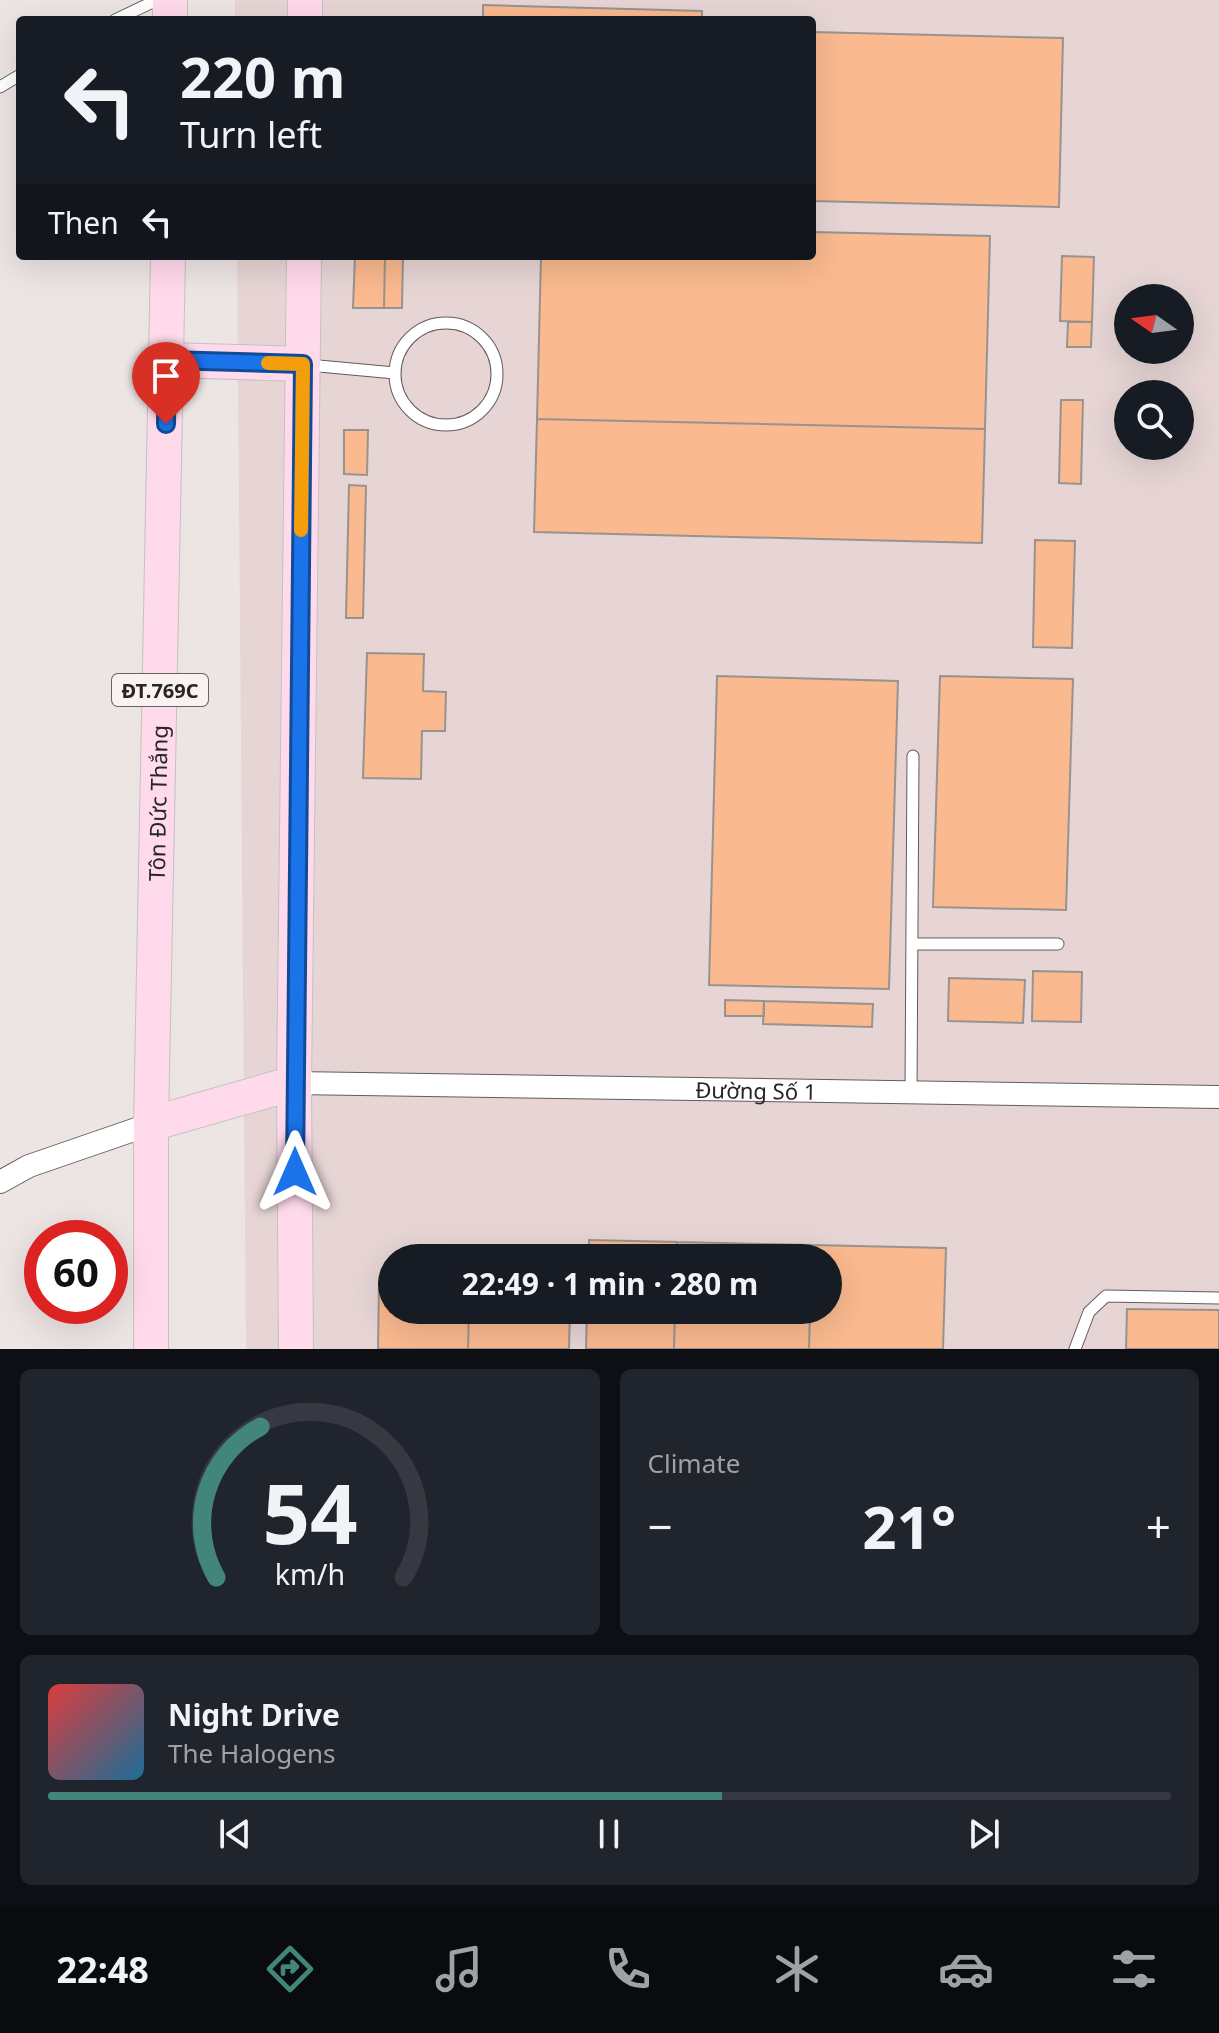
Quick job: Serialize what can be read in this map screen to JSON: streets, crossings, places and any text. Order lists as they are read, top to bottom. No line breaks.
{"streets":{"main road":["ĐT.769C","Tôn Đức Thắng"],"street":["Đường Số 1"]},"north":"left","page":{"turn":["220 m","Turn left"],"then":"Then","limit":"60","trip":"22:49 · 1 min · 280 m","tile":"Climate","heat":["−","21°","+"],"song":["Night Drive","The Halogens"],"tabs":"22:48","gauge":["54","km/h"]}}
